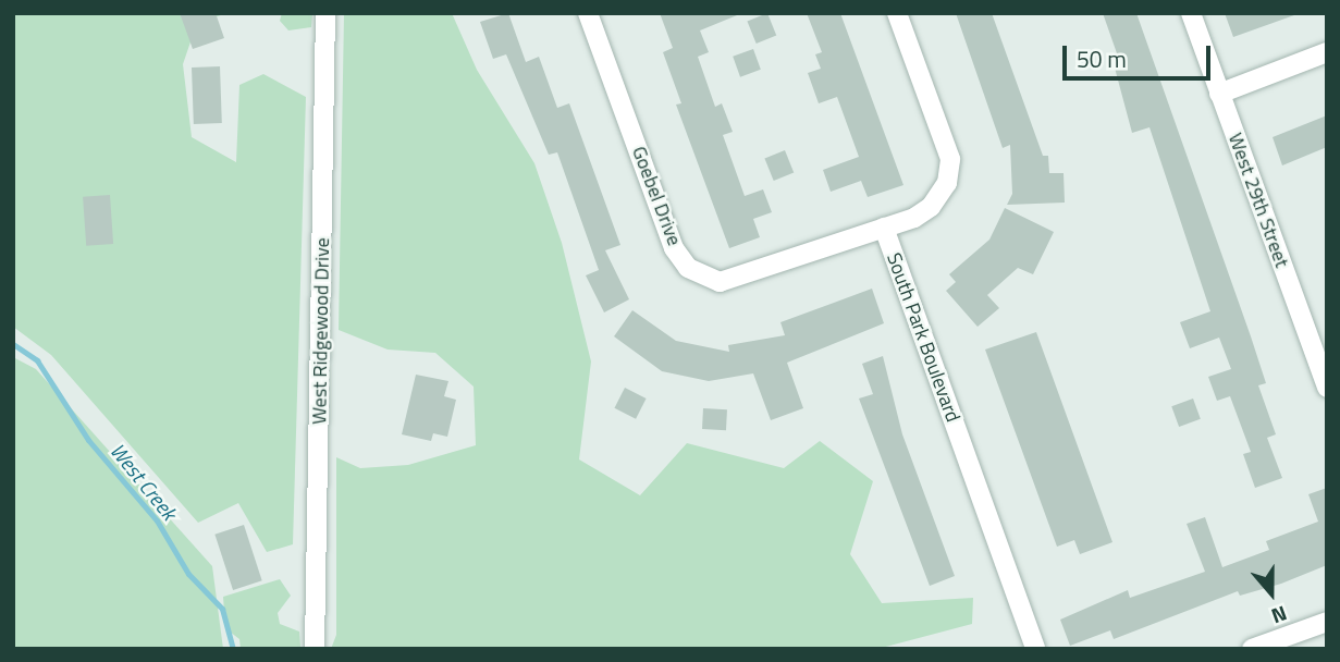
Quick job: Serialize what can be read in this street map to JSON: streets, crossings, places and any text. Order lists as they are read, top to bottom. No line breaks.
{"streets":{"street":["Goebel Drive","West 29th Street","West Ridgewood Drive","South Park Boulevard"]},"crossings":[["Goebel Drive","South Park Boulevard"]],"water":["West Creek"],"scale_bar":"50 m","north":"bottom"}
